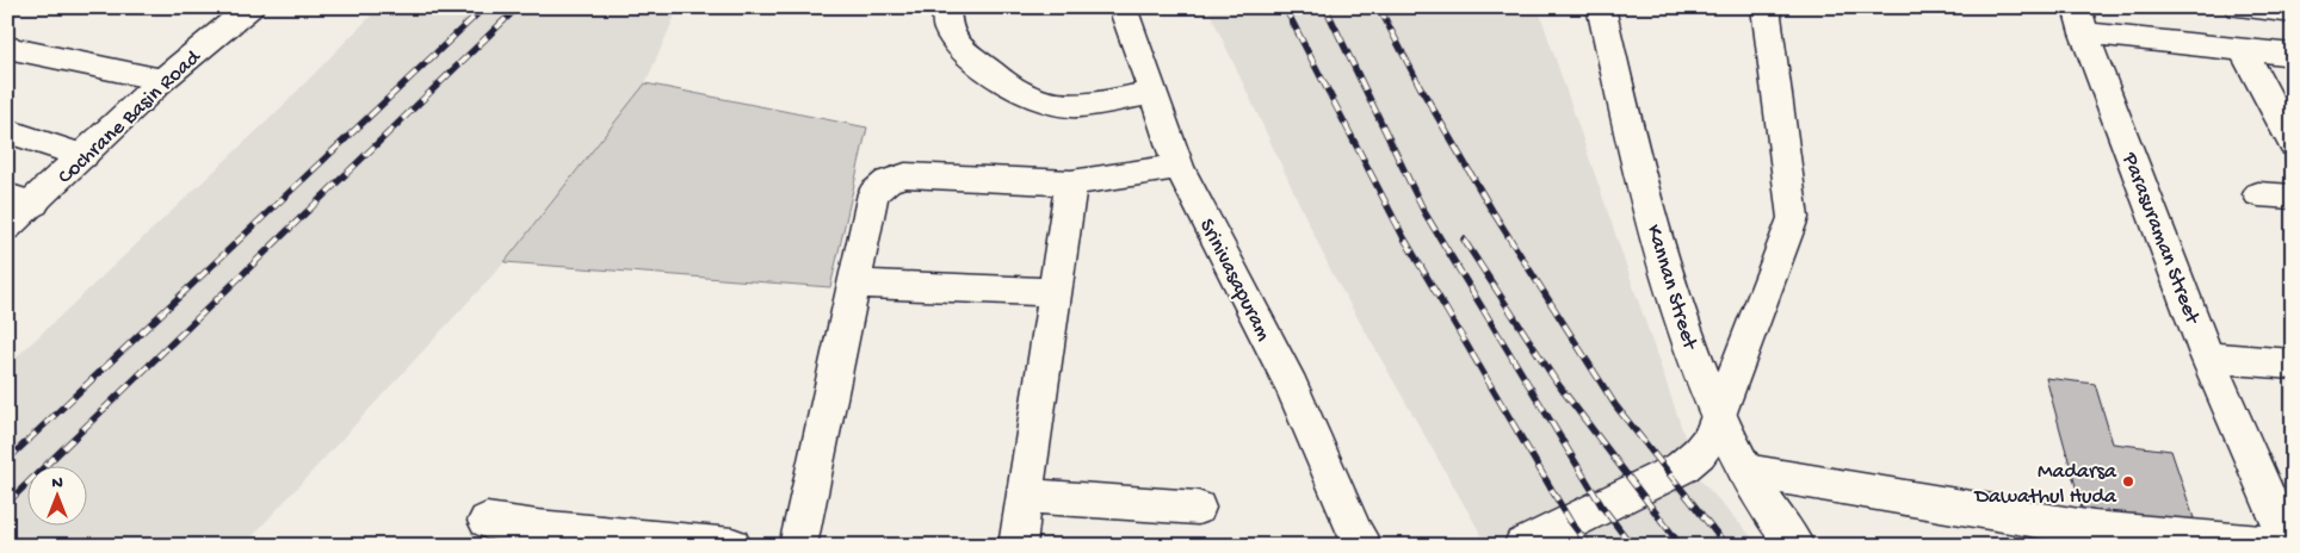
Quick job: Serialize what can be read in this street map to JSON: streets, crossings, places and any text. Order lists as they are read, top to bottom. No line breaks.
{"streets":{"street":["Cochrane Basin Road","Parasuraman Street","Srinivasapuram","Kannan Street"]},"places":["Madarsa Dawathul Huda"],"north":"top"}
